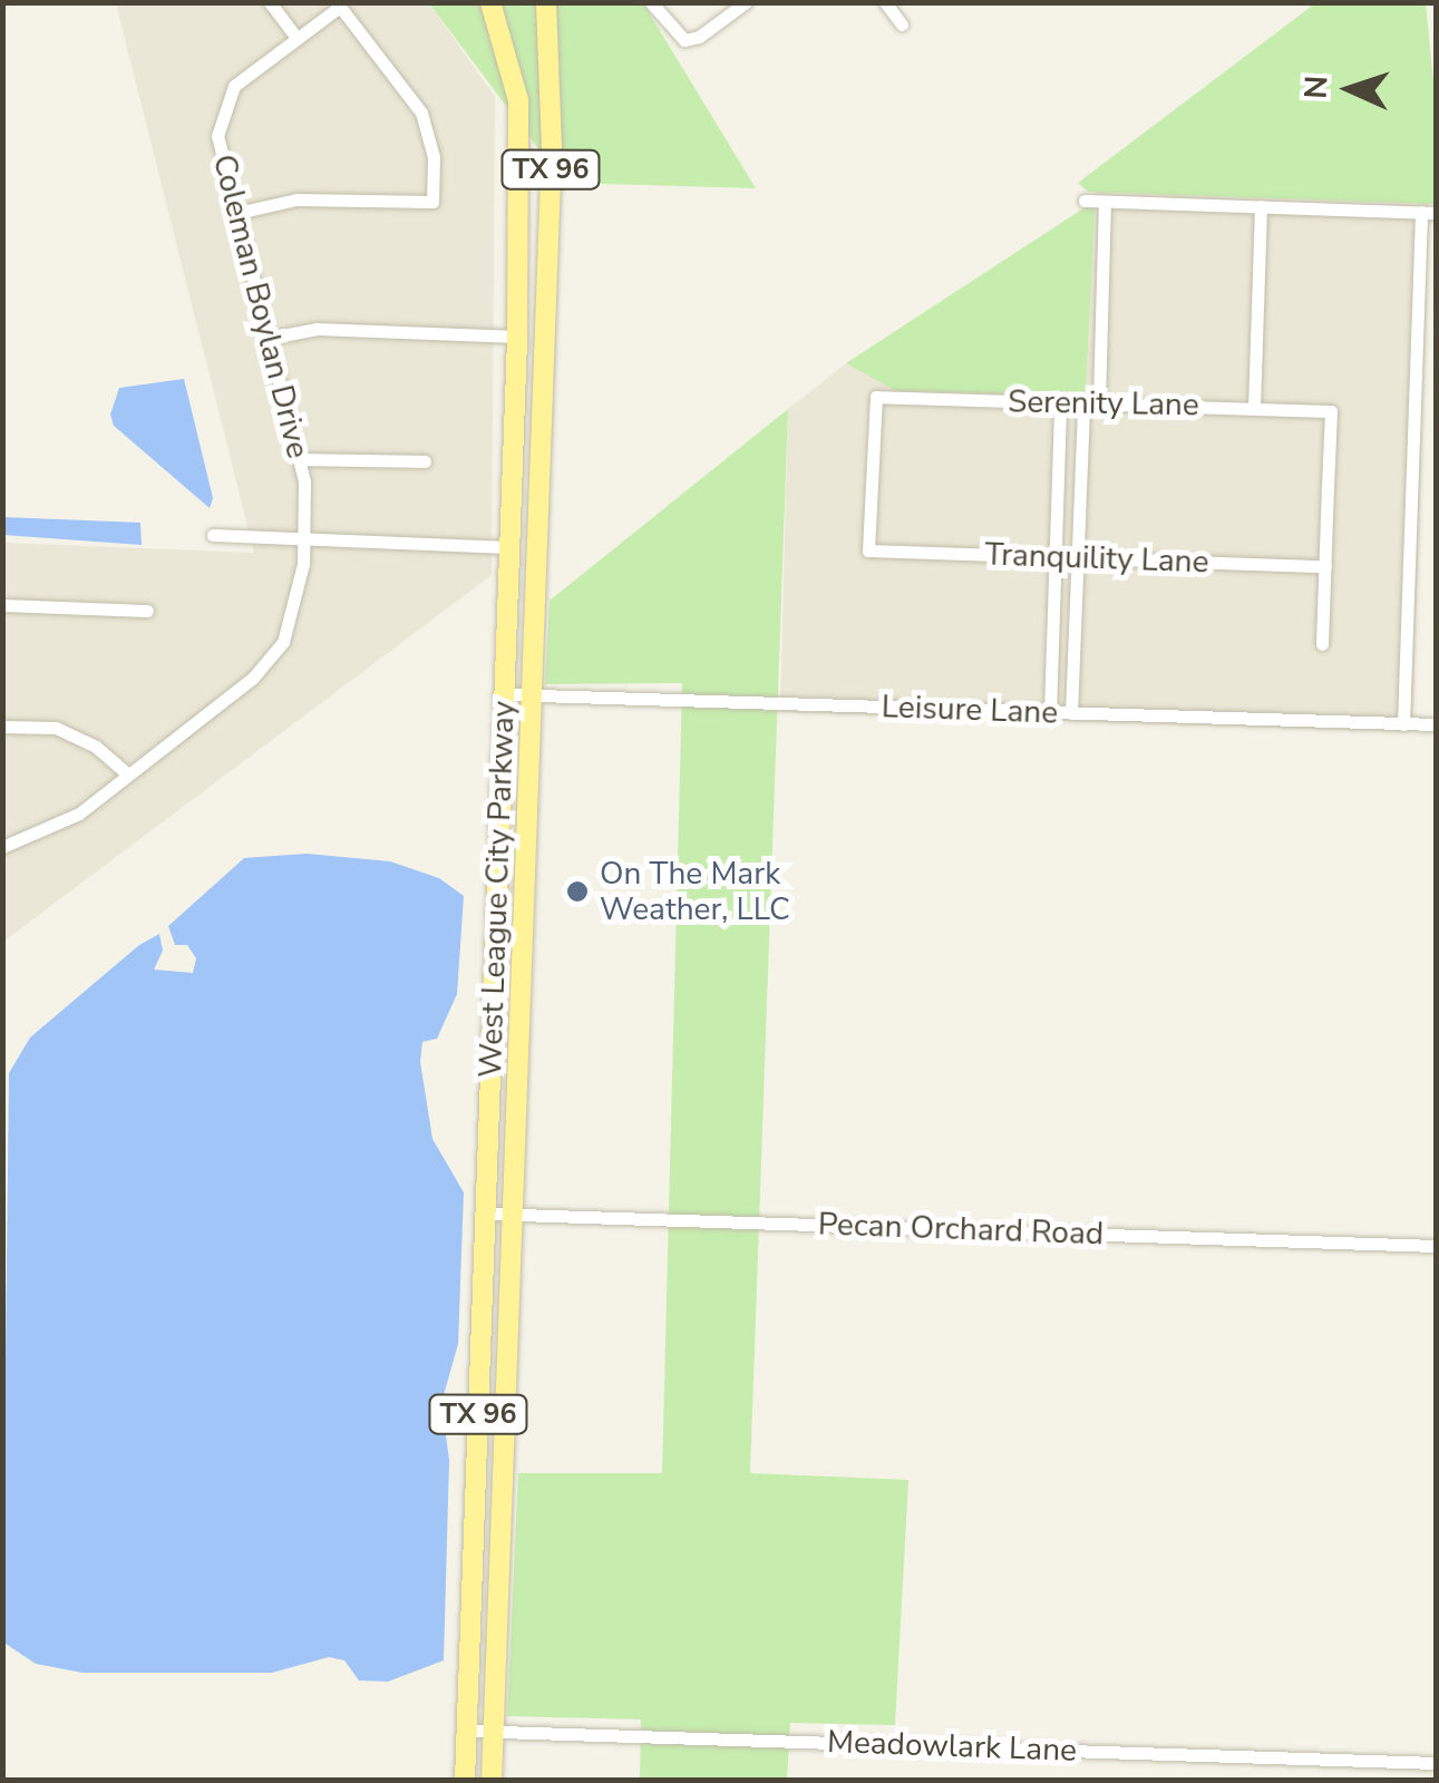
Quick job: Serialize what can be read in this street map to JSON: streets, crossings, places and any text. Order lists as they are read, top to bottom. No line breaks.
{"streets":{"main road":["TX 96","West League City Parkway"],"street":["Coleman Boylan Drive","Serenity Lane","Tranquility Lane","Leisure Lane","Pecan Orchard Road","Meadowlark Lane"]},"crossings":[["Serenity Lane","Tranquility Lane"],["Leisure Lane","West League City Parkway"],["West League City Parkway","Pecan Orchard Road"],["West League City Parkway","Meadowlark Lane"]],"places":["On The Mark Weather, LLC"],"north":"left"}
